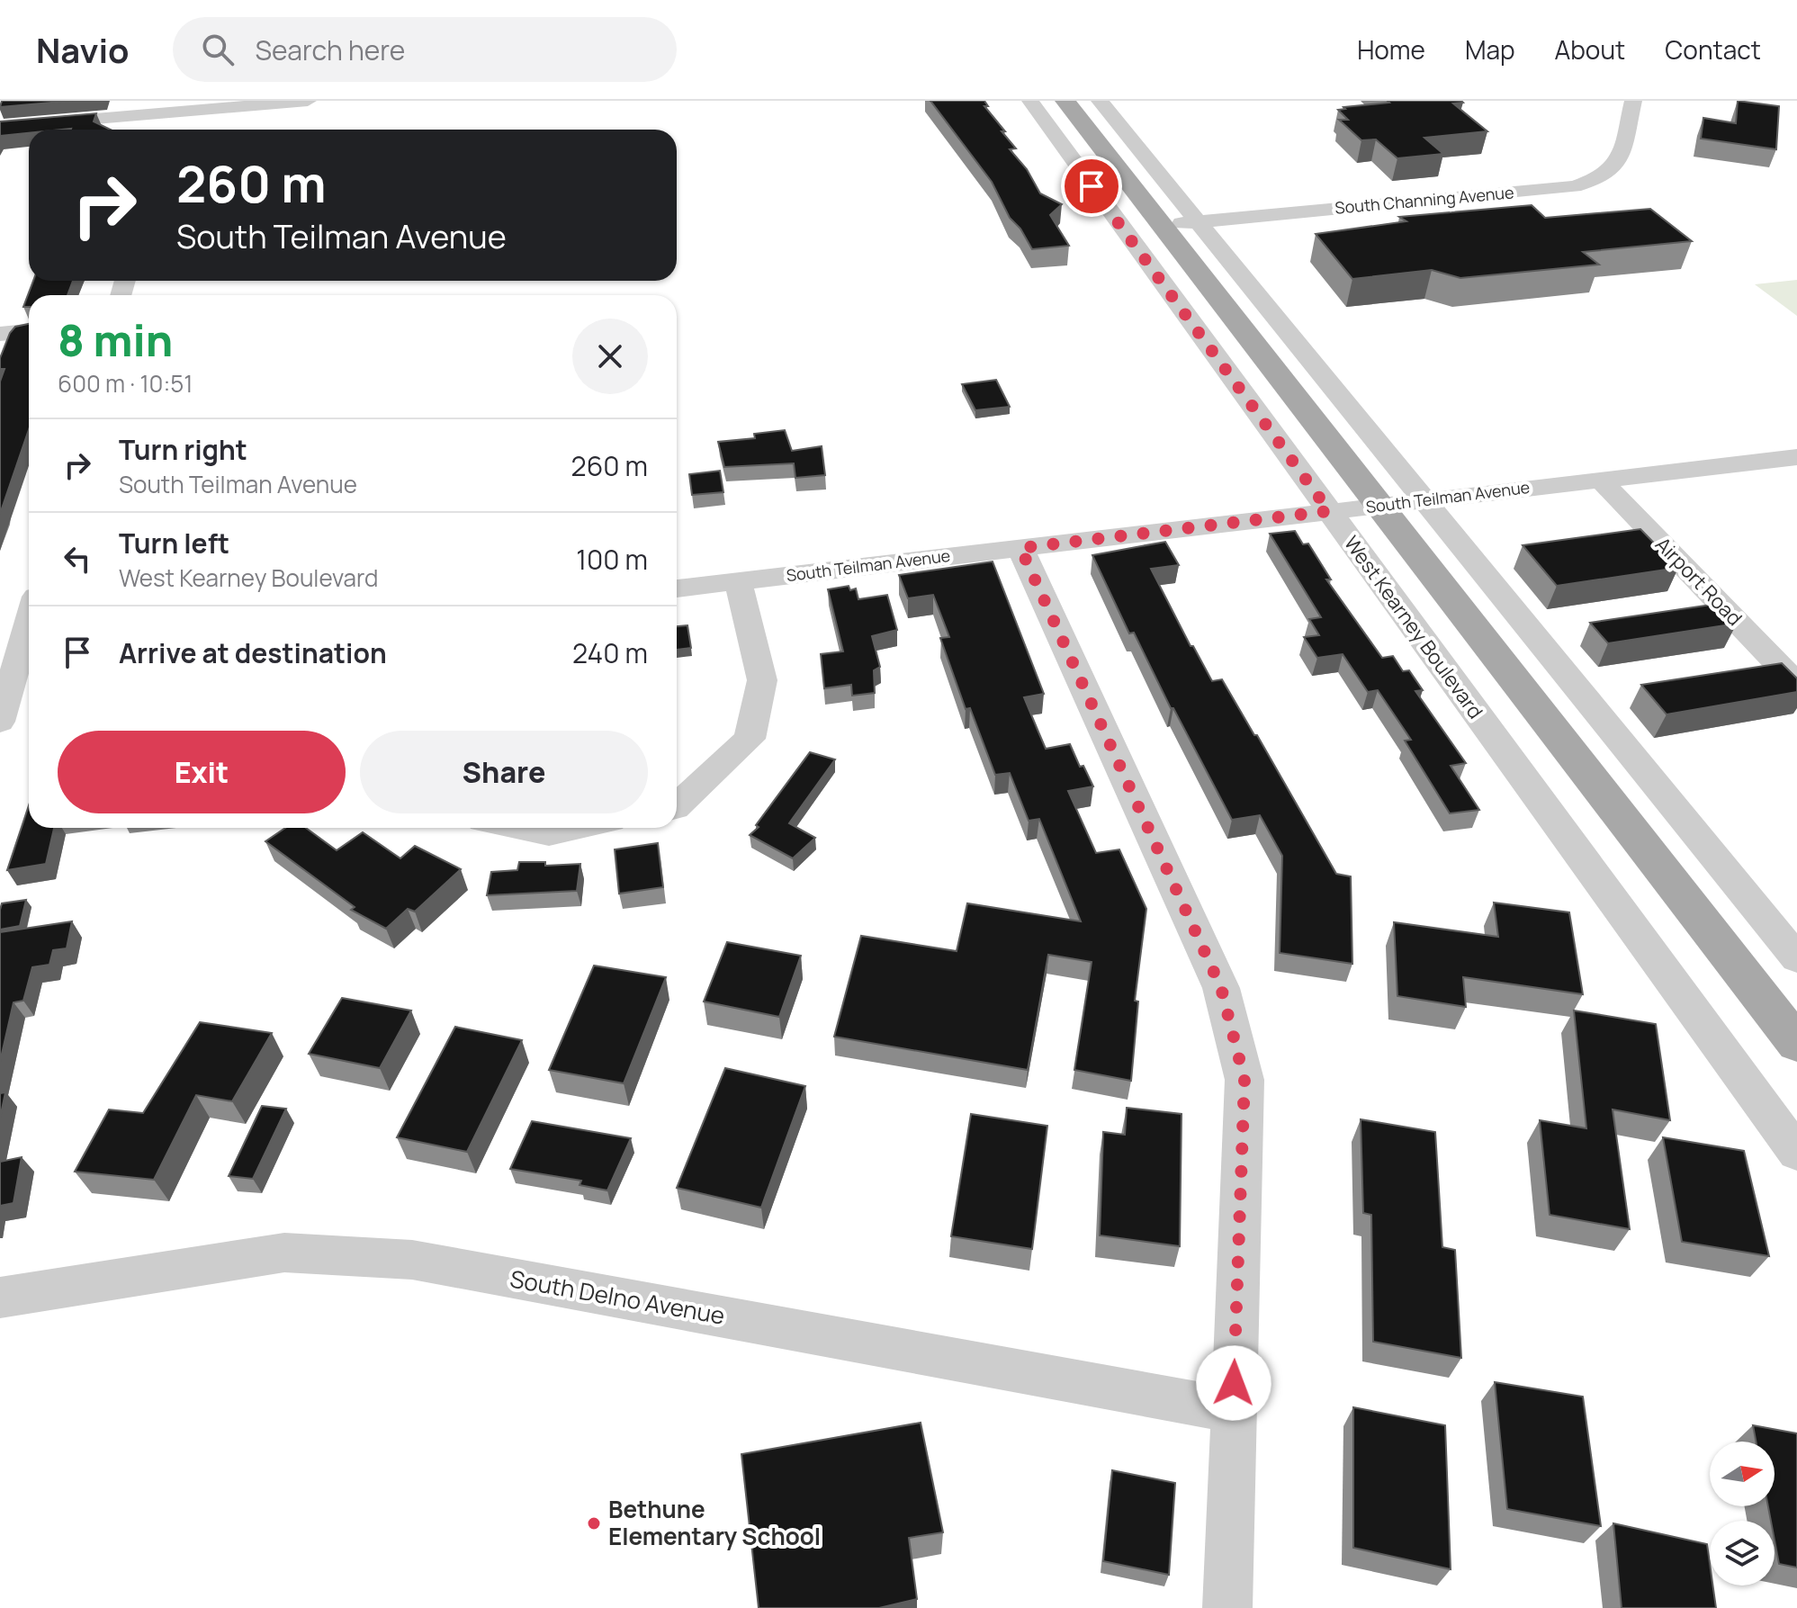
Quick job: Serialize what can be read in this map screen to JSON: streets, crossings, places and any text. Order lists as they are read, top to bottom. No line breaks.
{"streets":{"street":["South Channing Avenue","South Teilman Avenue","Airport Road","West Kearney Boulevard","South Delno Avenue"]},"crossings":[["South Teilman Avenue","Airport Road"],["South Teilman Avenue","West Kearney Boulevard"]],"places":["Bethune Elementary School"],"north":"right","page":{"header":"Navio","search":"Search here","nav":["Home","Map","About","Contact"],"turn":["260 m","South Teilman Avenue"],"heading":["8 min","600 m · 10:51"],"list":[{"name":"Turn right","note":"South Teilman Avenue","value":"260 m"},{"name":"Turn left","note":"West Kearney Boulevard","value":"100 m"},{"name":"Arrive at destination","value":"240 m"}],"buttons":["Exit","Share"]}}
